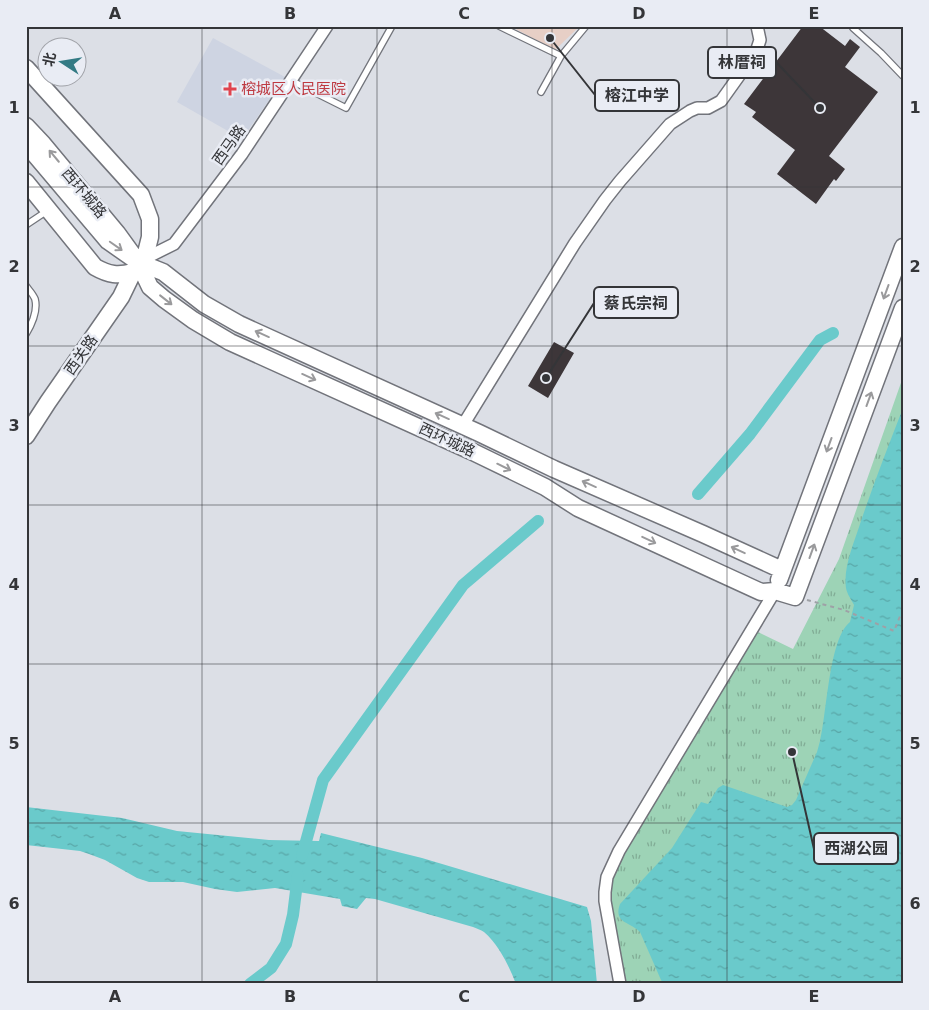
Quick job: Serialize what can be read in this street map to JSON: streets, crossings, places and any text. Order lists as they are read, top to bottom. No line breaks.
{"streets":{"main road":["西环城路","西关路"],"street":["西马路"]},"crossings":[["西马路","西环城路"],["西马路","西关路"],["西环城路","西关路"]],"places":{"other":["榕江中学","林厝祠","蔡氏宗祠","西湖公园"],"health":["榕城区人民医院"]},"north":"left","grid":{"columns":["A","B","C","D","E"],"rows":["1","2","3","4","5","6"]}}
